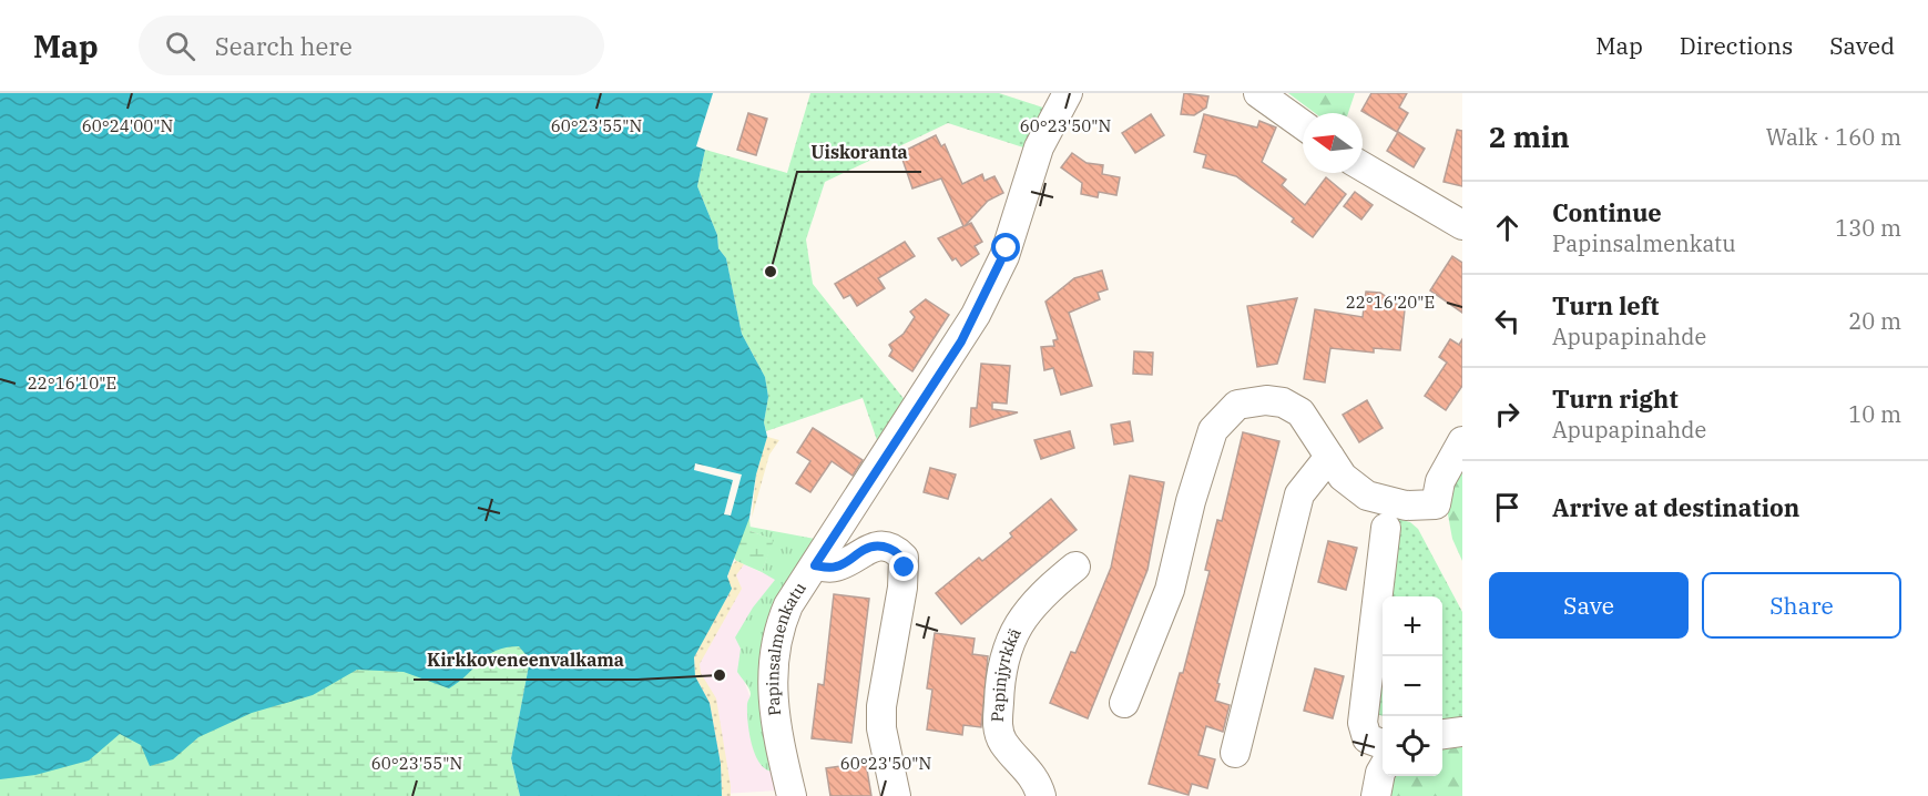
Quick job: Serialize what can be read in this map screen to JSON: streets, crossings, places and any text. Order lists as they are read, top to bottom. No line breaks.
{"streets":{"street":["Papinsalmenkatu","Papinjyrkkä"]},"places":["Uiskoranta","Kirkkoveneenvalkama"],"north":"left","page":{"header":"Map","search":"Search here","nav":["Map","Directions","Saved"],"heading":["2 min","Walk · 160 m"],"list":[["Continue","Papinsalmenkatu","130 m"],["Turn left","Apupapinahde","20 m"],["Turn right","Apupapinahde","10 m"],"Arrive at destination"],"buttons":["Save","Share"],"map_buttons":["+","−"]},"coordinates":["60°24'00\"N","60°23'55\"N","60°23'50\"N","22°16'20\"E","22°16'10\"E"]}
